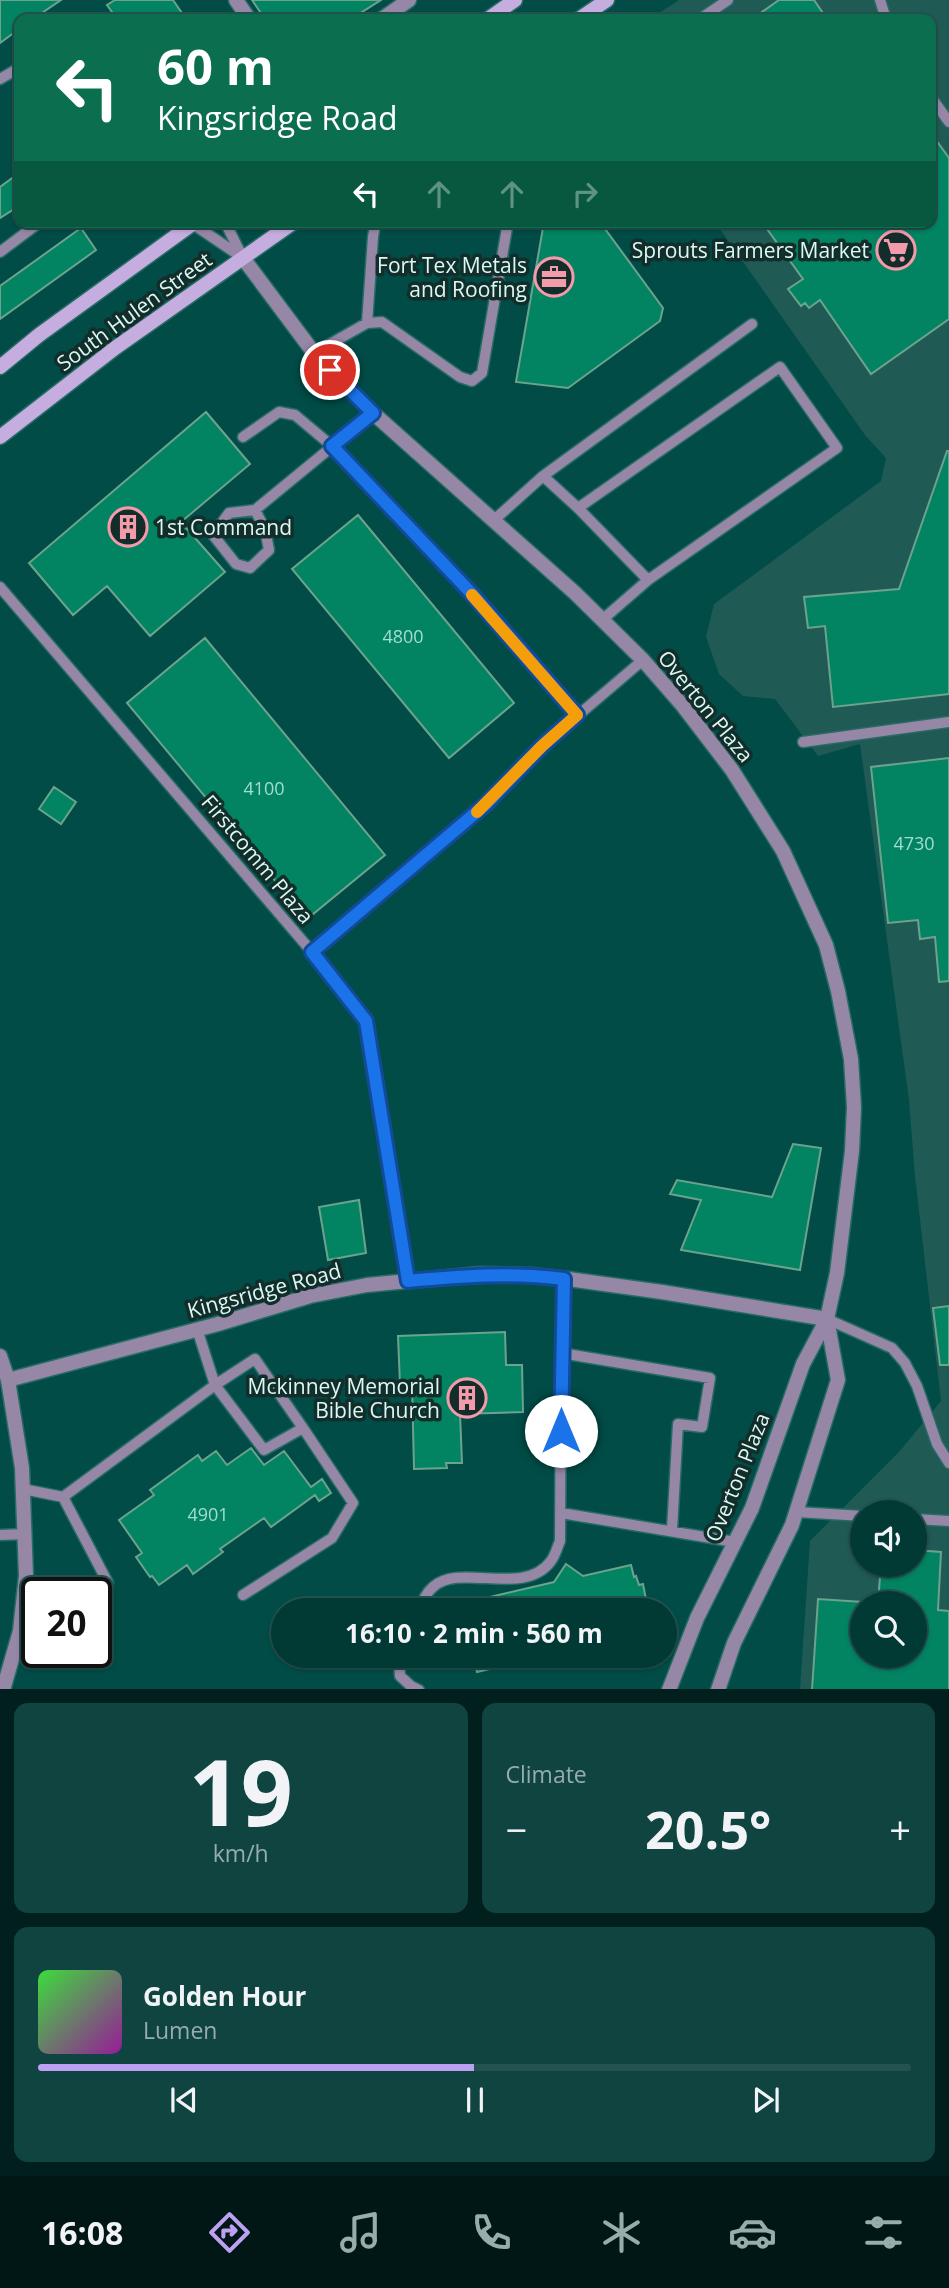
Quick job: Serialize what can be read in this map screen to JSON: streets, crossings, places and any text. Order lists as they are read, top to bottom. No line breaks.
{"streets":{"main road":["South Hulen Street"],"street":["Overton Plaza","Kingsridge Road"],"lane":["Firstcomm Plaza"]},"crossings":[["South Hulen Street","Overton Plaza"],["Overton Plaza","Kingsridge Road"],["Firstcomm Plaza","Kingsridge Road"]],"places":{"supermarket":["Sprouts Farmers Market"],"office":["Fort Tex Metals and Roofing"],"building":["1st Command","Mckinney Memorial Bible Church"]},"house_numbers":["4800","4100","4730","4901"],"page":{"turn":["60 m","Kingsridge Road"],"limit":"20","trip":"16:10 · 2 min · 560 m","tile":[["19","km/h"],"Climate"],"heat":["−","20.5°","+"],"song":["Golden Hour","Lumen"],"tabs":"16:08"}}
